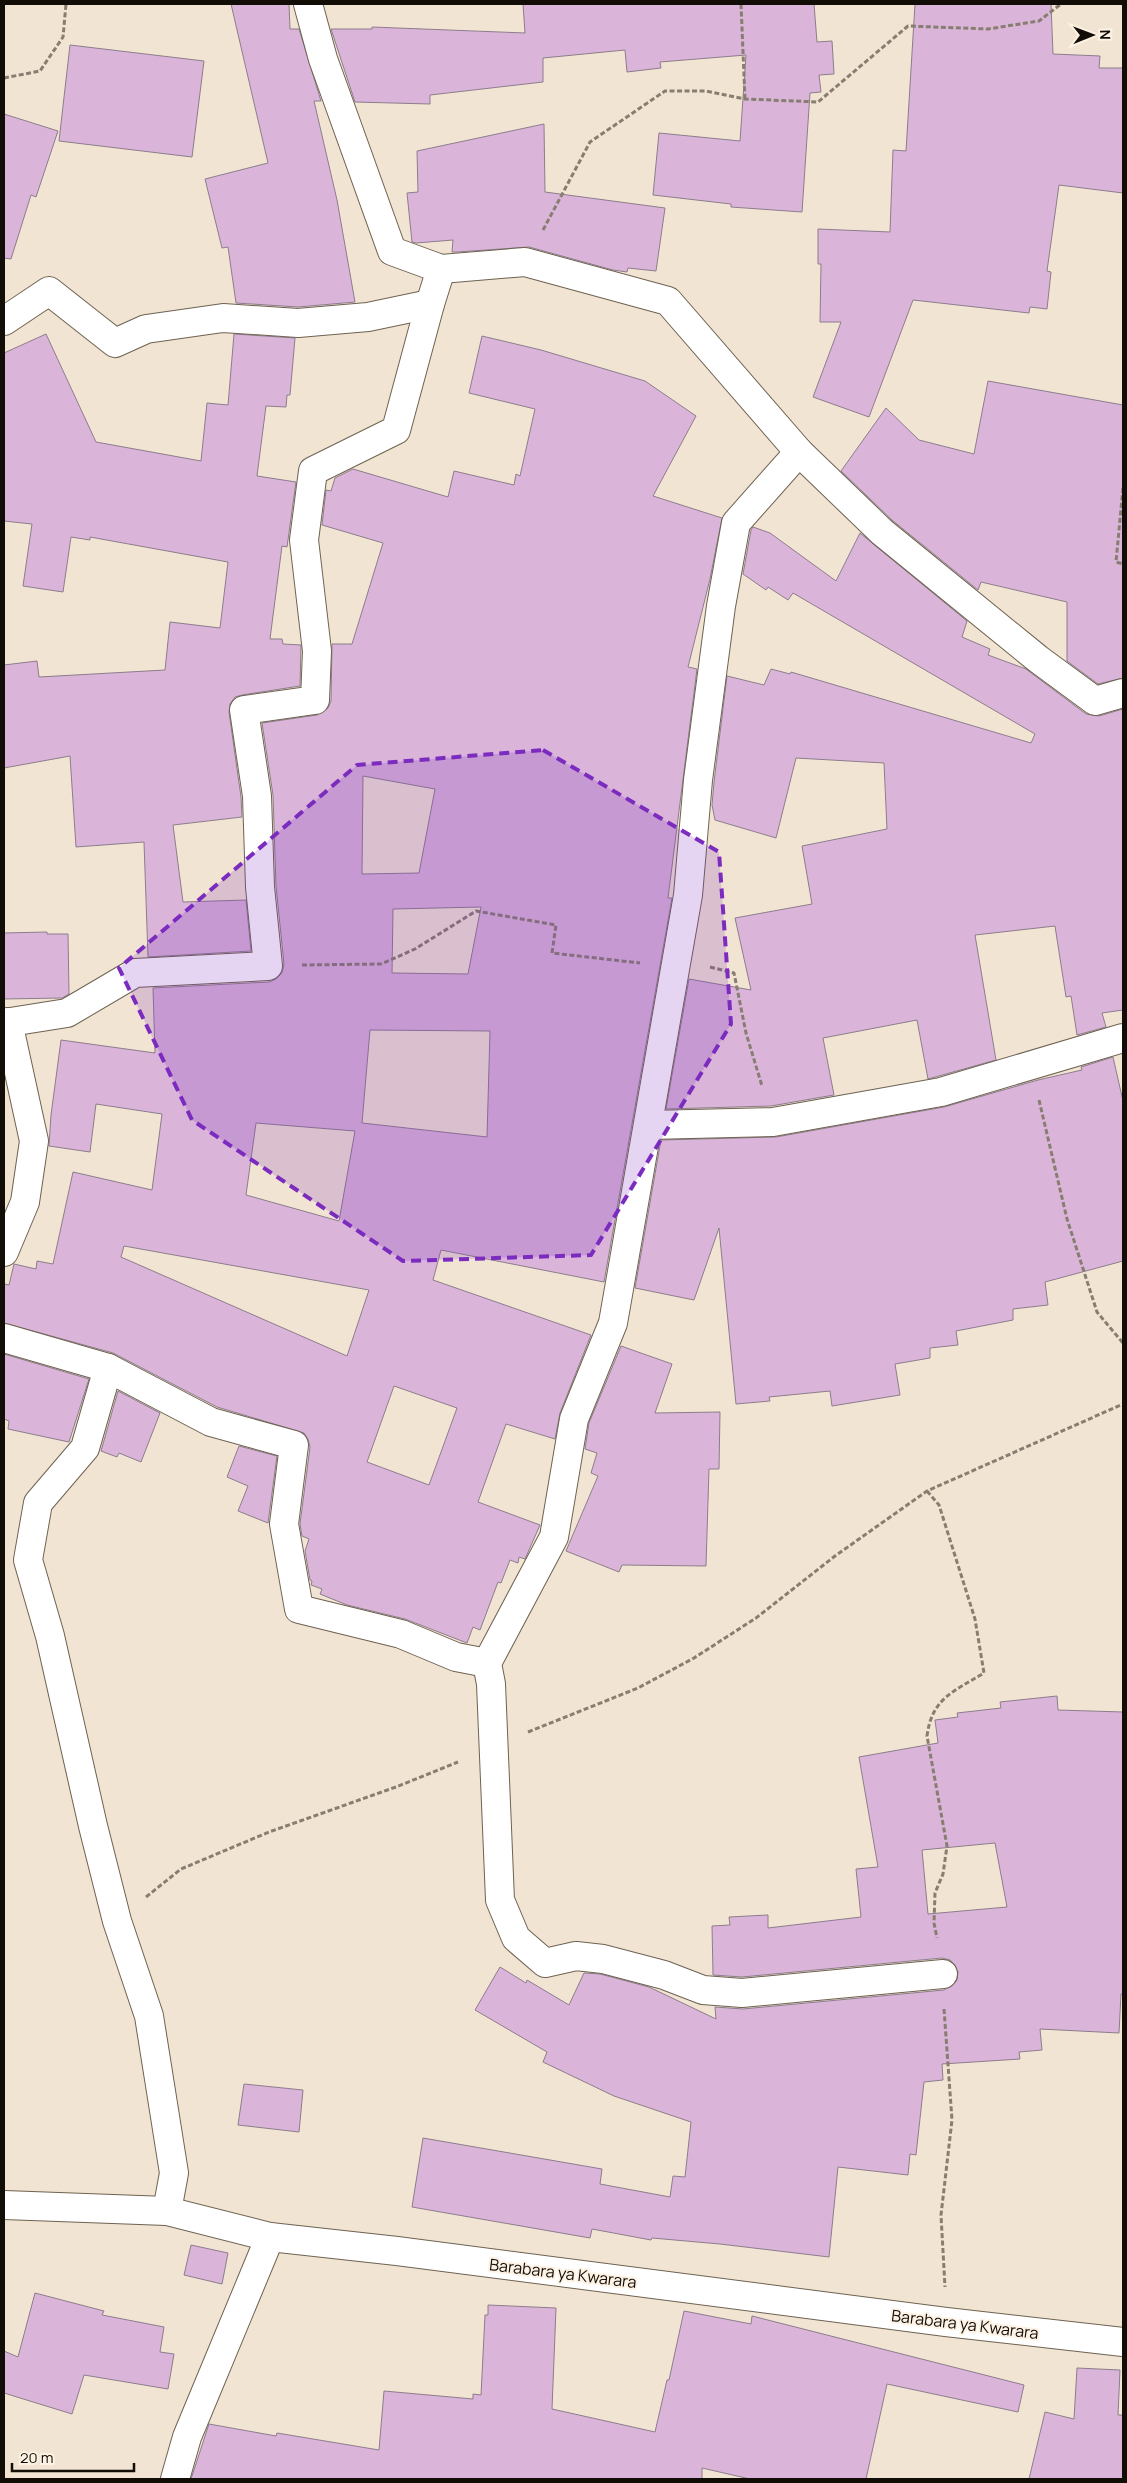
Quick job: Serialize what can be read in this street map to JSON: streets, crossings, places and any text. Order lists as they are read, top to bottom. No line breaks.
{"streets":{"street":["Barabara ya Kwarara"]},"scale_bar":"20 m","north":"right"}
